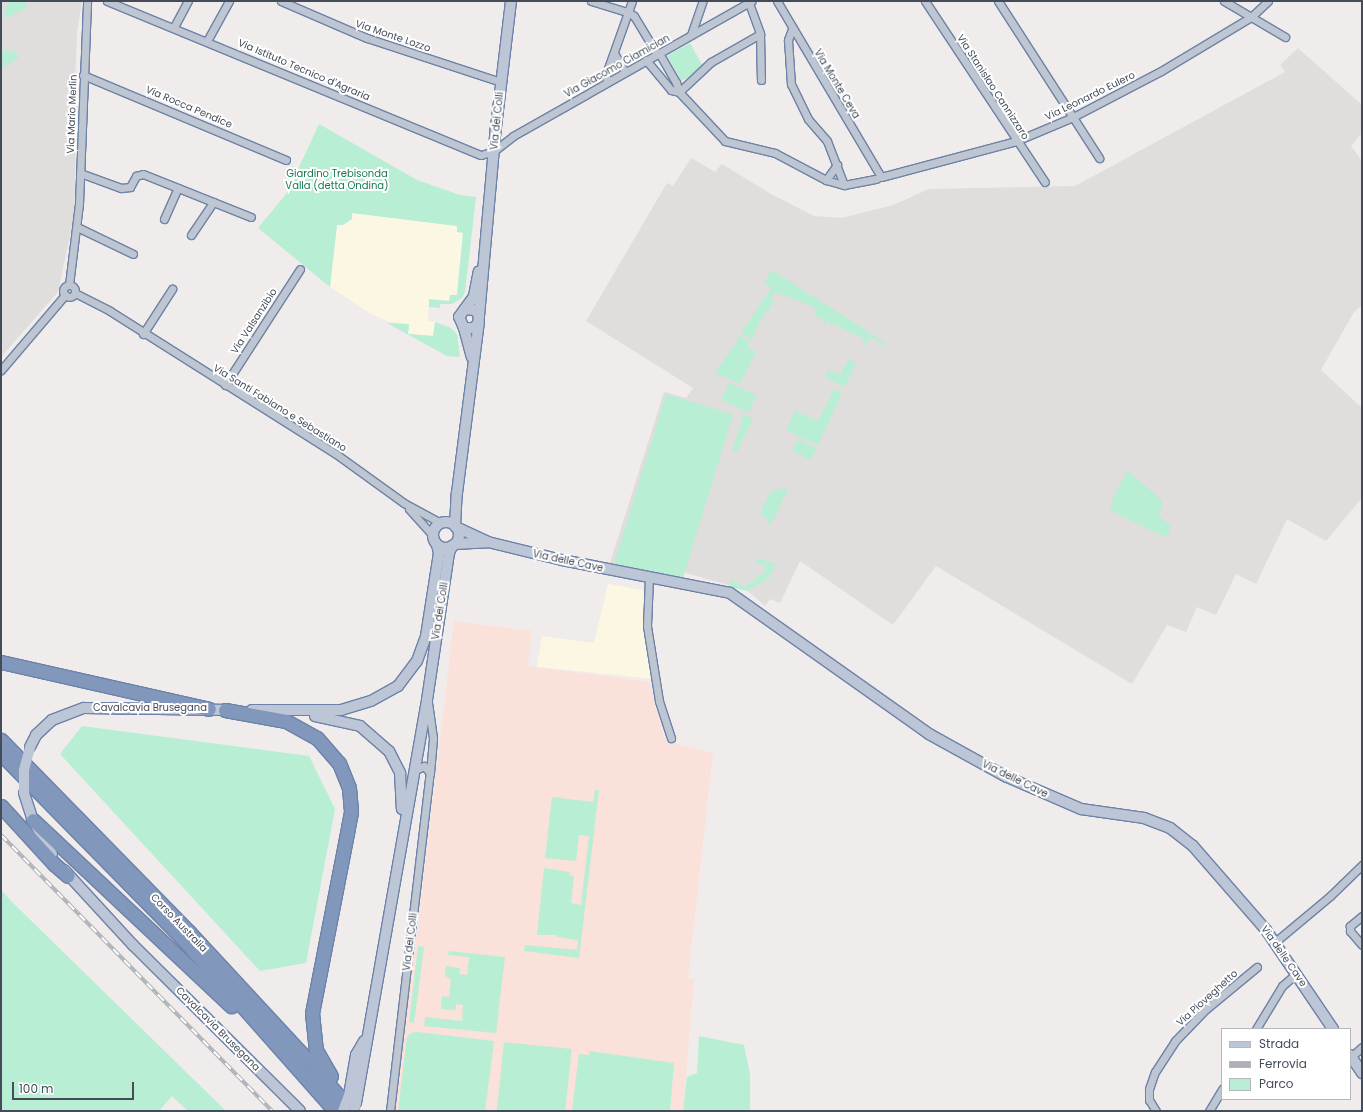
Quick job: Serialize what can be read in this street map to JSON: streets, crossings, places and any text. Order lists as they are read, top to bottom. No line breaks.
{"streets":{"highway":["Corso Australia"],"main road":["Via dei Colli","Via delle Cave","Cavalcavia Brusegana"],"street":["Via Monte Lozzo","Via Giacomo Ciamician","Via Istituto Tecnico d'Agraria","Via Monte Ceva","Via Stanislao Cannizzaro","Via Leonardo Eulero","Via Rocca Pendice","Via Mario Merlin","Via Valsanzibio","Via Santi Fabiano e Sebastiano","Via Pioveghetto"]},"crossings":[["Via Monte Lozzo","Via dei Colli"],["Via Giacomo Ciamician","Via Istituto Tecnico d'Agraria"],["Via Giacomo Ciamician","Via Leonardo Eulero"],["Via Giacomo Ciamician","Via dei Colli"],["Via Istituto Tecnico d'Agraria","Via dei Colli"],["Via Monte Ceva","Via Leonardo Eulero"],["Via Stanislao Cannizzaro","Via Leonardo Eulero"],["Via Rocca Pendice","Via Mario Merlin"],["Via Mario Merlin","Via Santi Fabiano e Sebastiano"],["Via dei Colli","Via Santi Fabiano e Sebastiano"],["Via dei Colli","Via delle Cave"],["Via dei Colli","Cavalcavia Brusegana"],["Via Valsanzibio","Via Santi Fabiano e Sebastiano"],["Via Santi Fabiano e Sebastiano","Via delle Cave"]],"parks":["Giardino Trebisonda Valla (detta Ondina)"],"legend":["Strada","Ferrovia","Parco"],"scale_bar":"100 m"}
